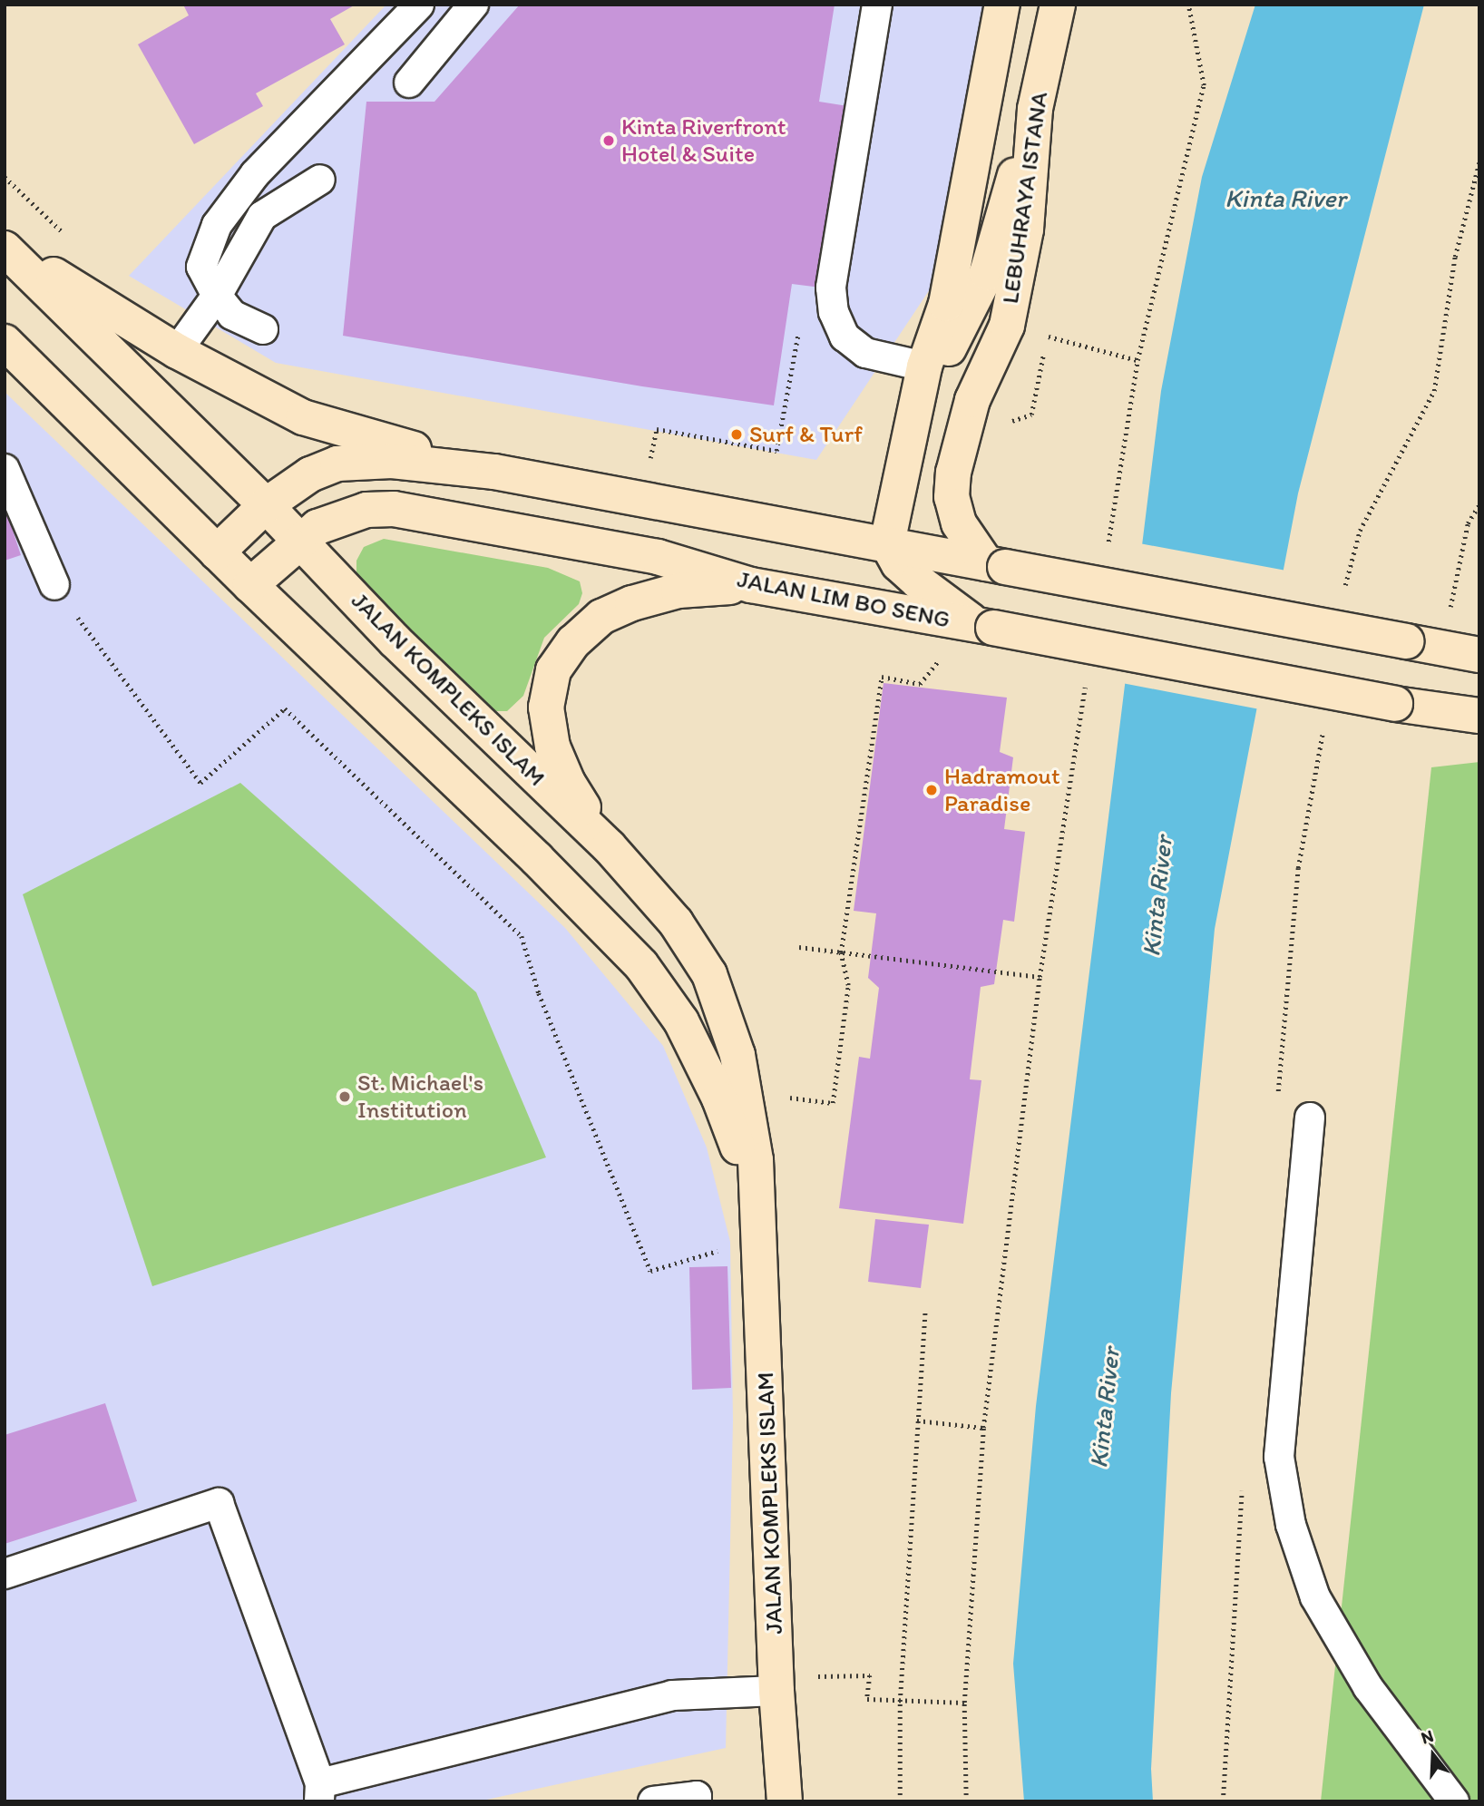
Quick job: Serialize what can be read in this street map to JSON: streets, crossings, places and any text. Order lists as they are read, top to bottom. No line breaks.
{"streets":{"main road":["LEBUHRAYA ISTANA","JALAN LIM BO SENG","JALAN KOMPLEKS ISLAM"]},"crossings":[["JALAN LIM BO SENG","JALAN KOMPLEKS ISLAM"]],"water":["Kinta River"],"places":["Kinta Riverfront Hotel & Suite","Surf & Turf","Hadramout Paradise","St. Michael's Institution"],"north":"top"}
